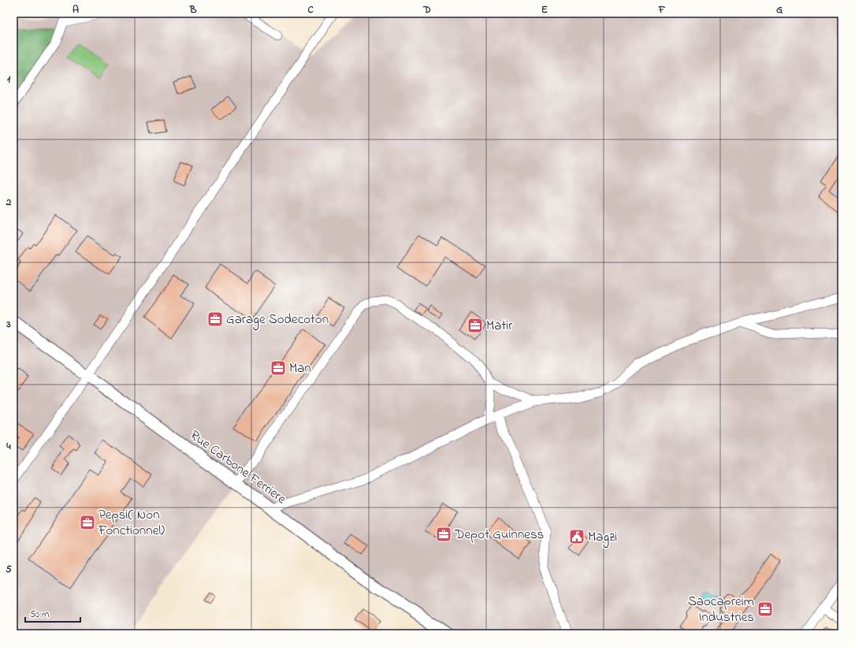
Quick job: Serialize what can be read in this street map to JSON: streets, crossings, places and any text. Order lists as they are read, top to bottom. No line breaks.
{"streets":{"street":["Rue Carbone Ferriere"]},"places":{"office":["Garage Sodecoton","Matir","Man","Pepsi( Non Fonctionnel)","Depot Guinness","Saocapreim Industries"],"public building":["Magzi"]},"scale_bar":"50 m","grid":{"columns":["A","B","C","D","E","F","G"],"rows":["1","2","3","4","5"]}}
